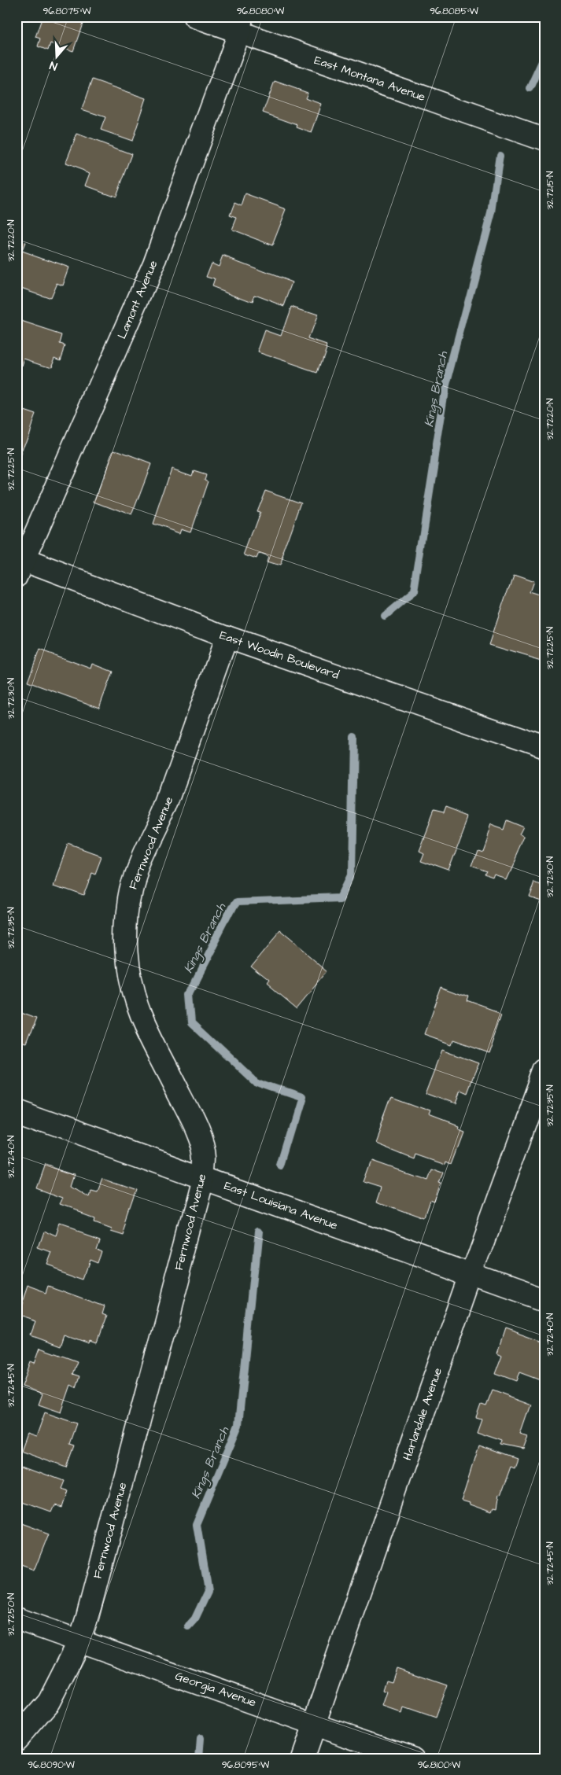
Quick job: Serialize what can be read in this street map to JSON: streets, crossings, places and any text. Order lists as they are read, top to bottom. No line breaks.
{"streets":{"street":["East Montana Avenue","Lamont Avenue","East Woodin Boulevard","Fernwood Avenue","East Louisiana Avenue","Harlandale Avenue","Georgia Avenue"]},"crossings":[["East Montana Avenue","Lamont Avenue"],["Lamont Avenue","East Woodin Boulevard"],["East Woodin Boulevard","Fernwood Avenue"],["Fernwood Avenue","East Louisiana Avenue"],["Fernwood Avenue","Georgia Avenue"],["East Louisiana Avenue","Harlandale Avenue"],["Harlandale Avenue","Georgia Avenue"]],"water":["Kings Branch"],"north":"bottom","coordinates":["96.8075°W","96.8080°W","96.8085°W","32.7215°N","32.7220°N","32.7225°N","32.7230°N","32.7235°N","32.7240°N","32.7245°N","32.7250°N","96.8090°W","96.8095°W","96.8100°W"]}
